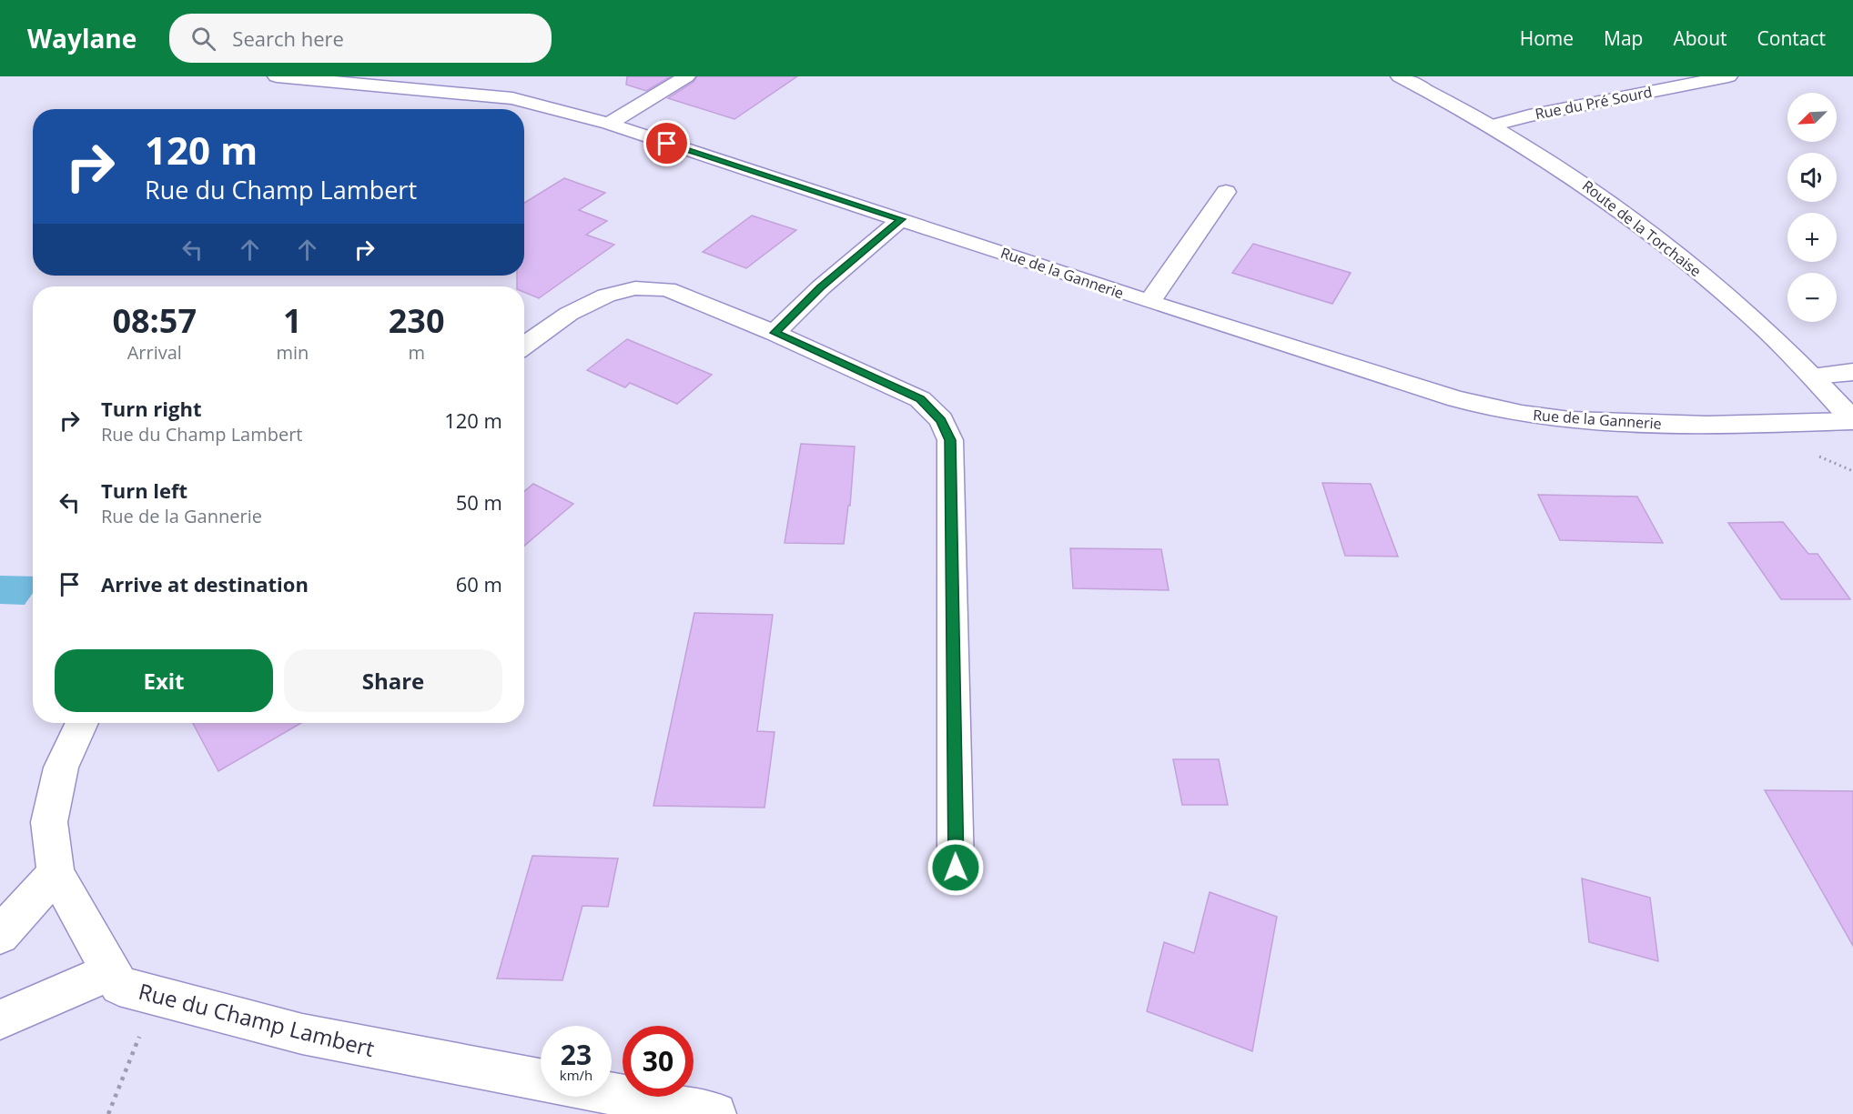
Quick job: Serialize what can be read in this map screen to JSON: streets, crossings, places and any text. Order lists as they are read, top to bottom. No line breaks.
{"streets":{"street":["Rue du Pré Sourd","Route de la Torchaise","Rue de la Gannerie","Rue du Champ Lambert"]},"crossings":[["Rue du Pré Sourd","Route de la Torchaise"],["Route de la Torchaise","Rue de la Gannerie"]],"north":"bottom left","page":{"header":"Waylane","search":"Search here","nav":["Home","Map","About","Contact"],"map_buttons":["+","−"],"turn":["120 m","Rue du Champ Lambert"],"eta":["08:57","Arrival","1","min","230","m"],"list":[{"name":"Turn right","note":"Rue du Champ Lambert","value":"120 m"},{"name":"Turn left","note":"Rue de la Gannerie","value":"50 m"},{"name":"Arrive at destination","value":"60 m"}],"buttons":["Exit","Share"],"speed":"23 km/h","limit":"30"}}
